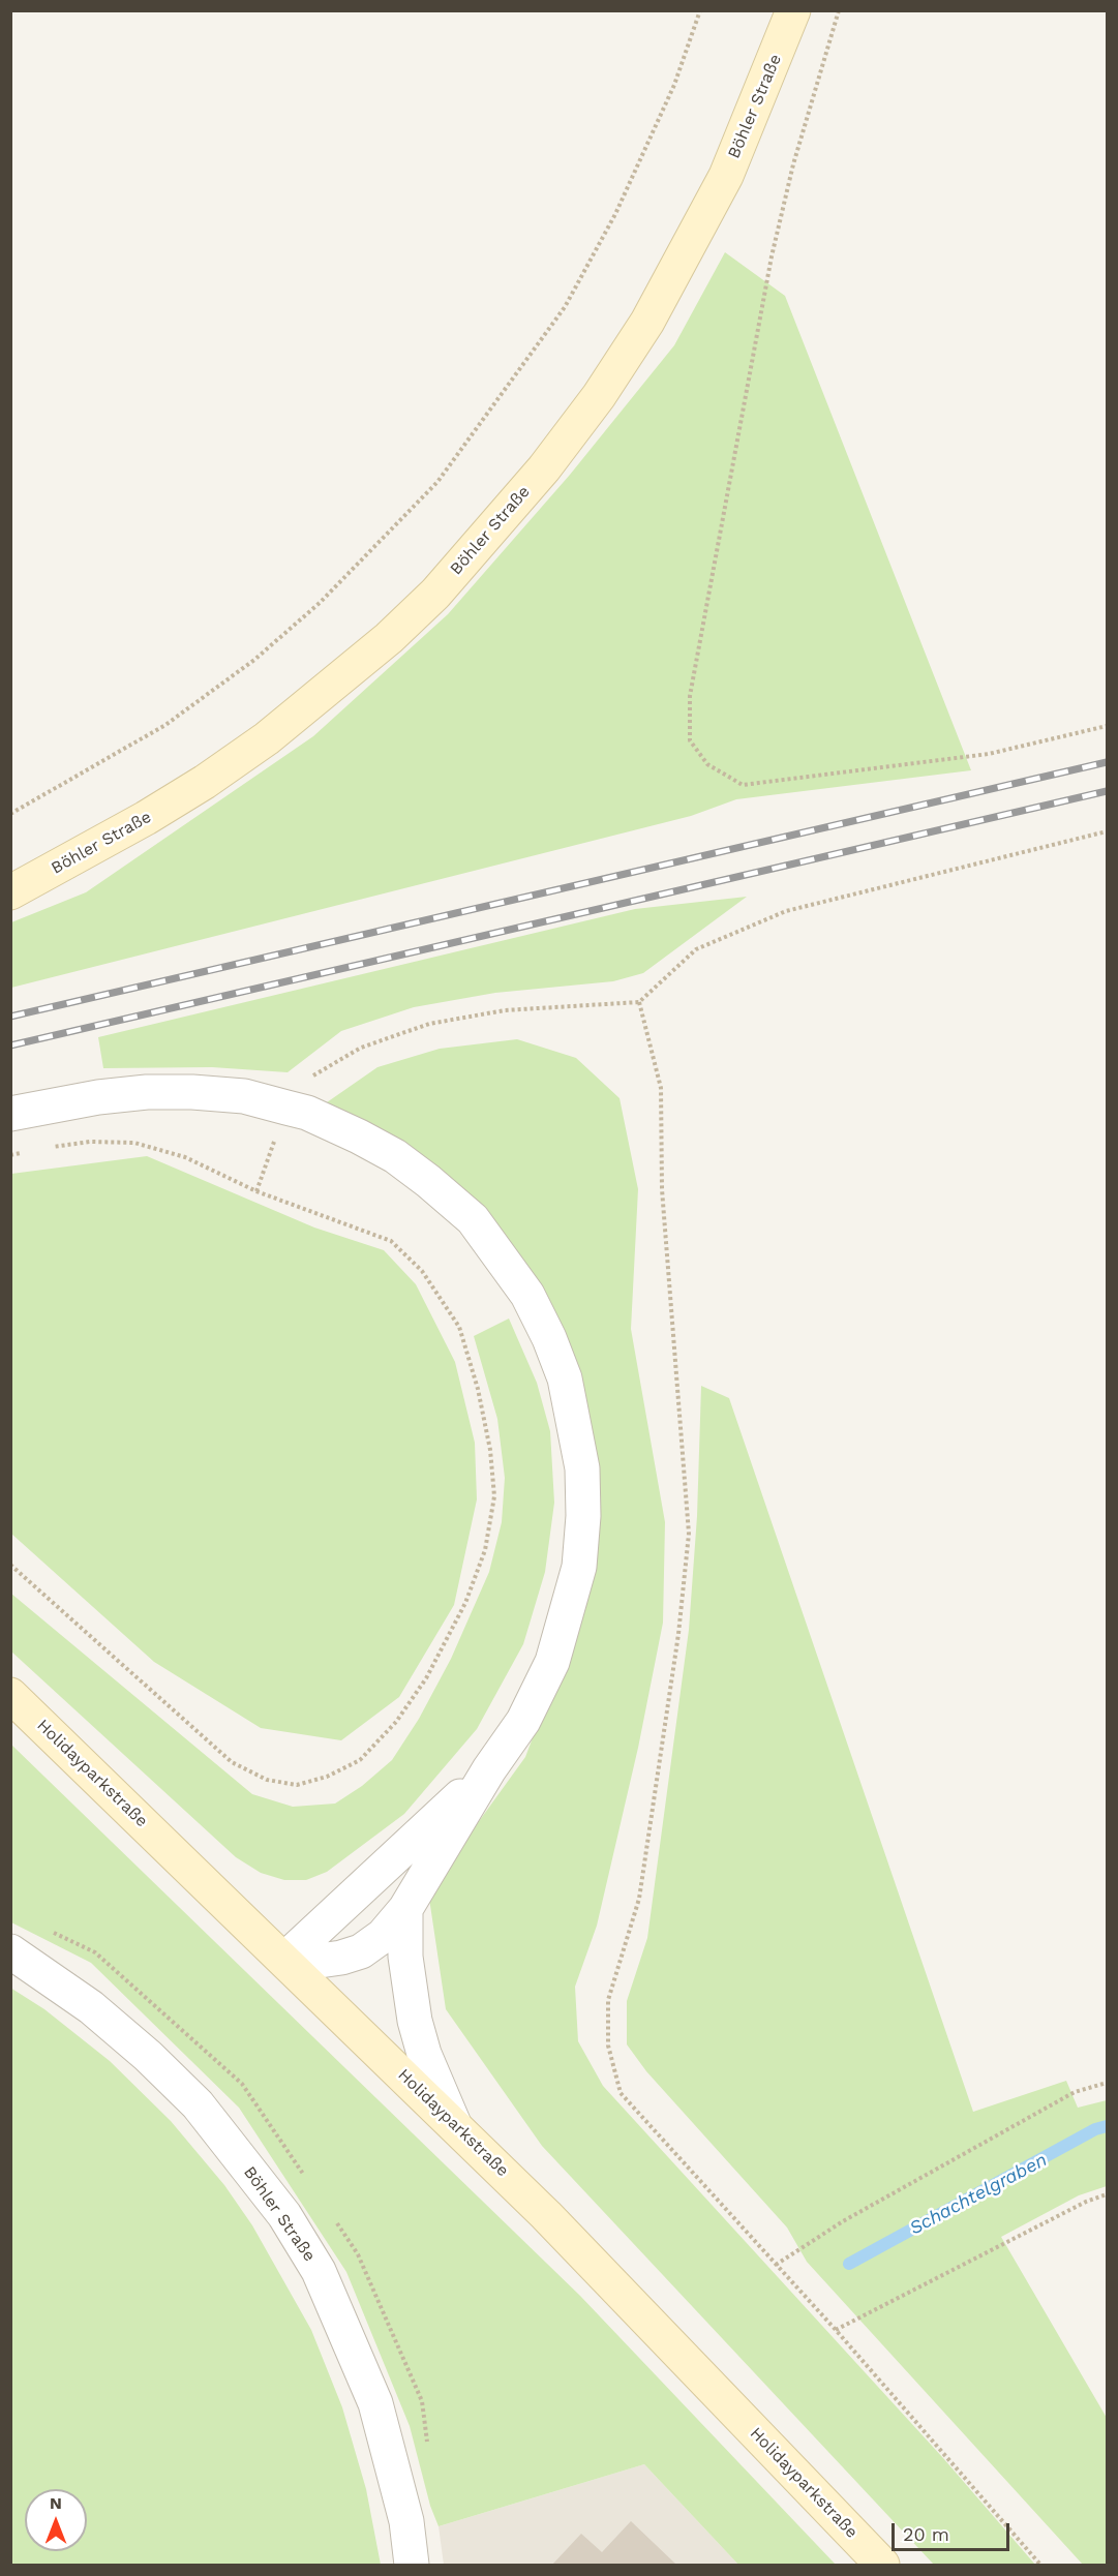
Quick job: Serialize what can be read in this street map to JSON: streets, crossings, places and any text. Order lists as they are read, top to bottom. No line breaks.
{"streets":{"main road":["Böhler Straße","Holidayparkstraße"]},"water":["Schachtelgraben"],"scale_bar":"20 m","north":"top"}
